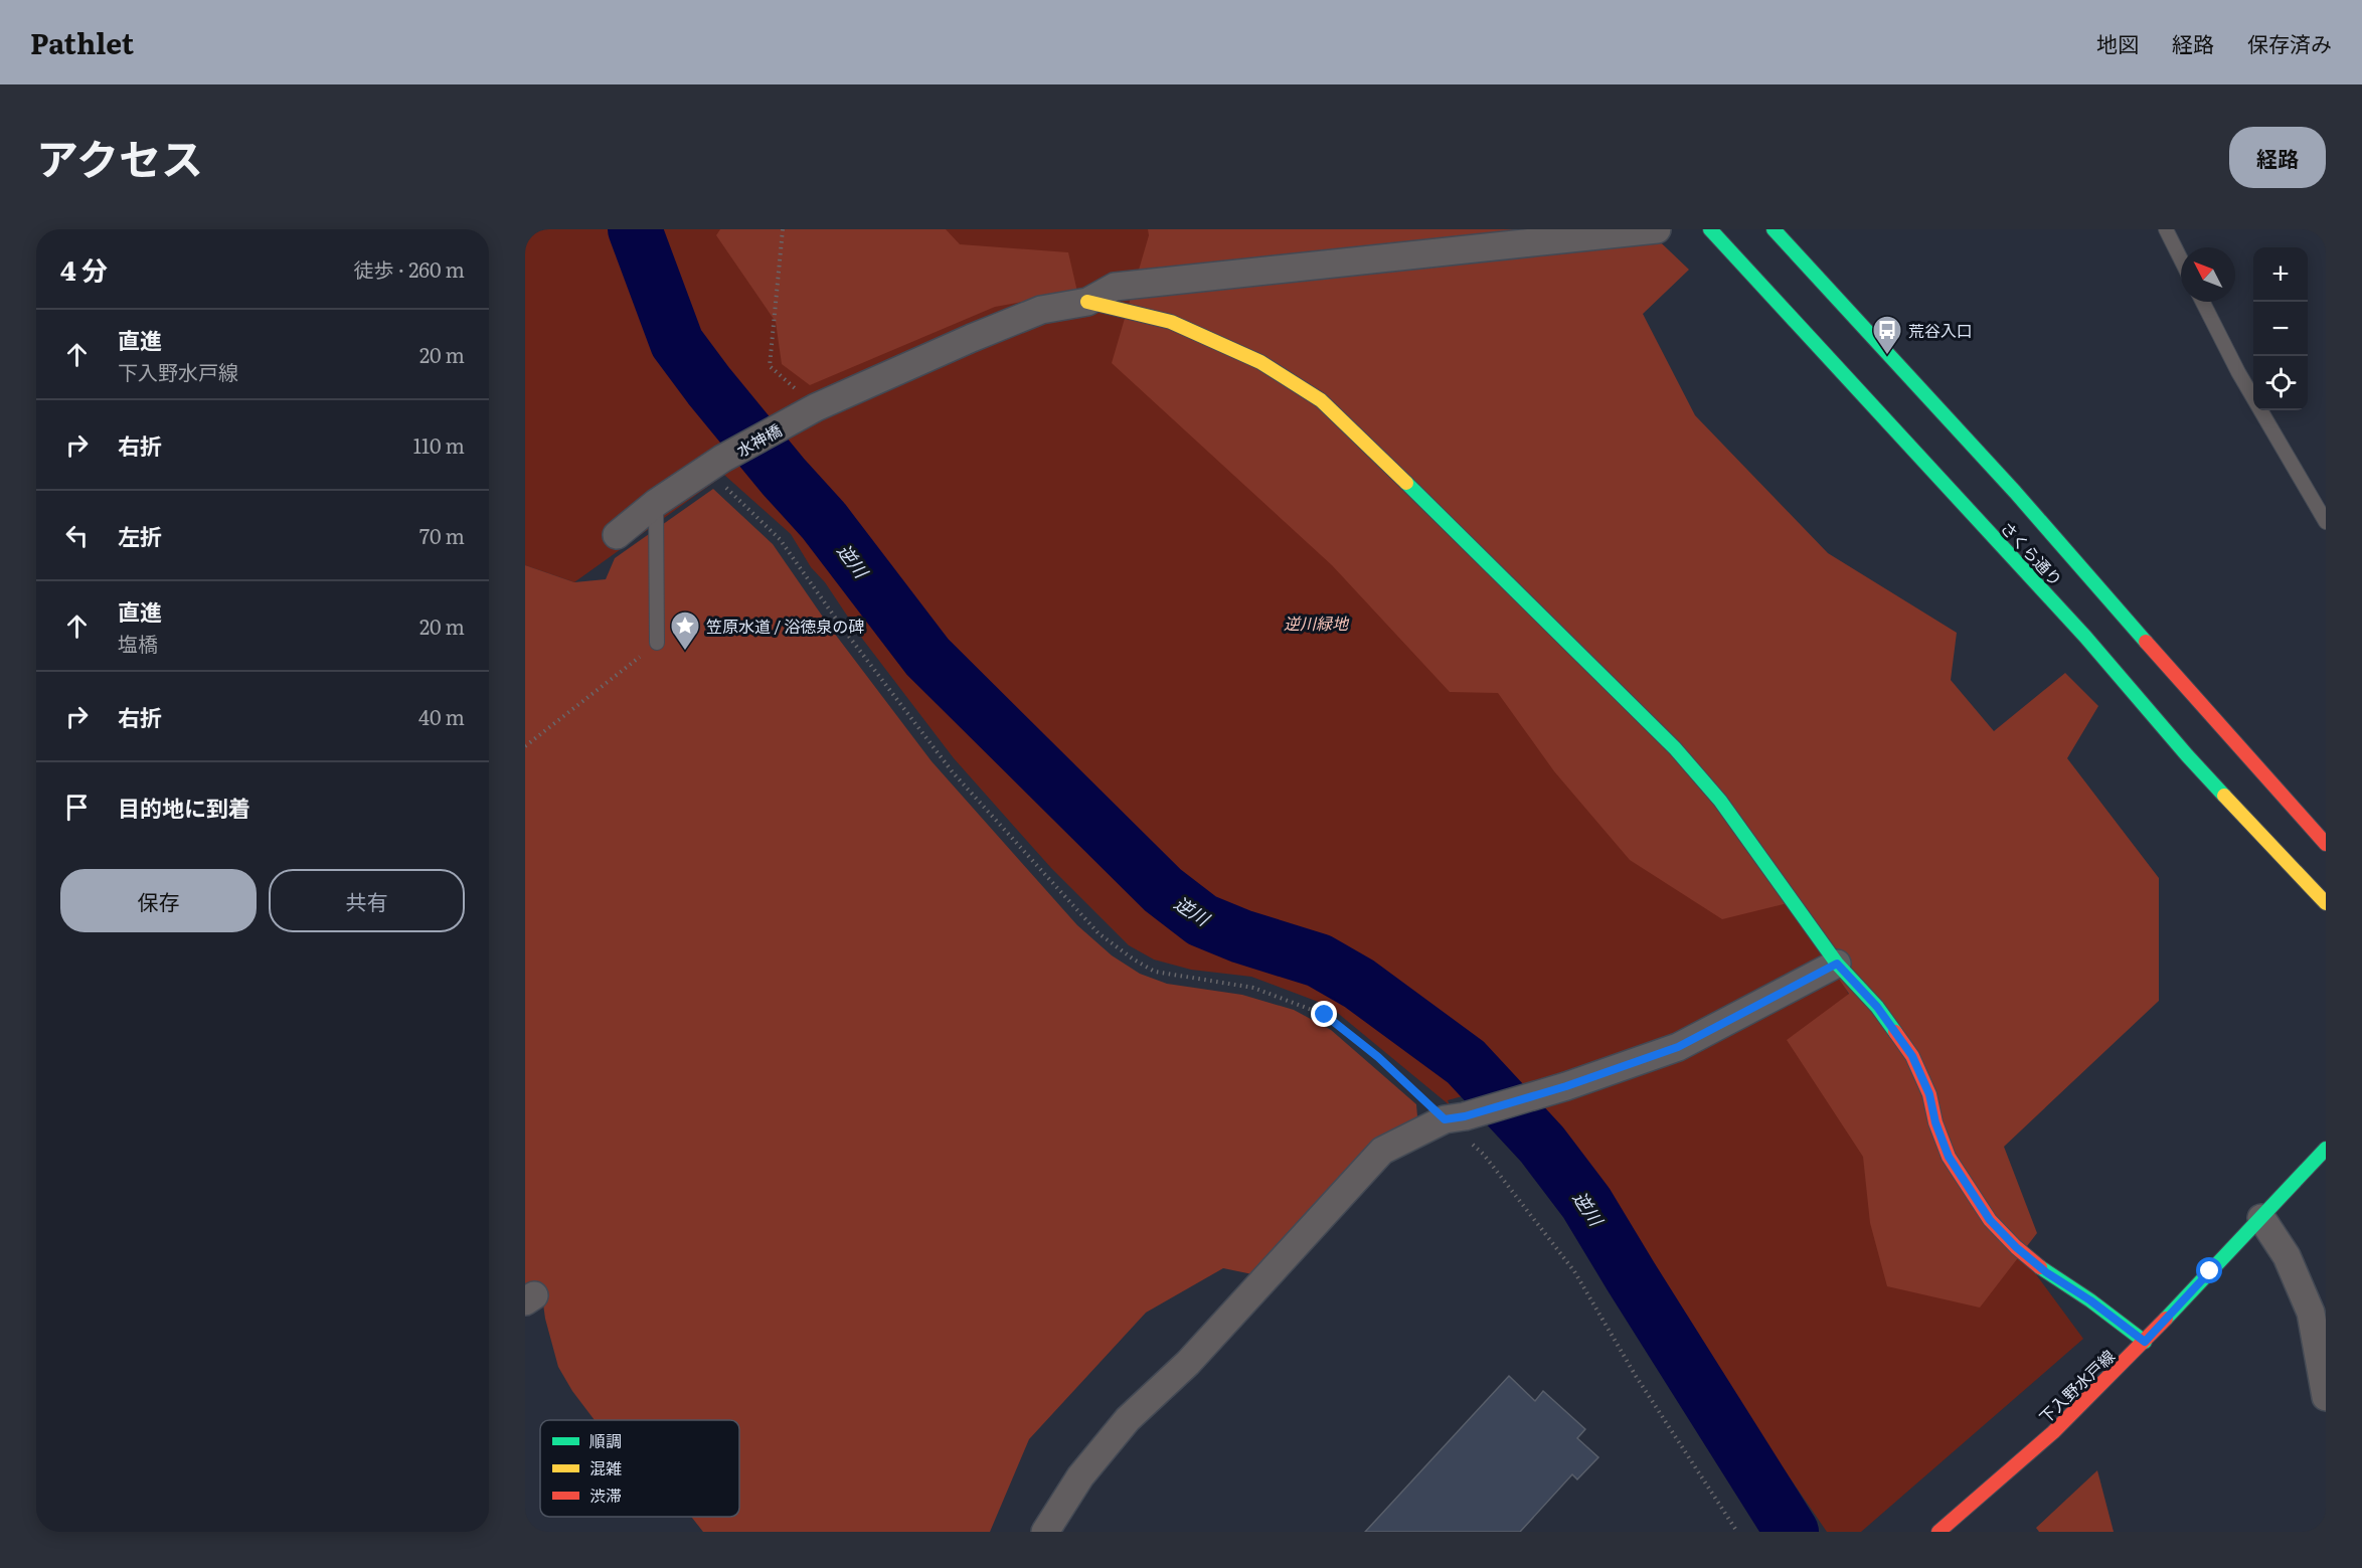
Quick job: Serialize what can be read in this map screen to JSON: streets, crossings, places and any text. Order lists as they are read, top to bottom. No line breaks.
{"streets":{"street":["水神橋","さくら通り","下入野水戸線"]},"water":["逆川"],"parks":["逆川緑地"],"places":{"bus stop":["荒谷入口"],"place":["笠原水道 / 浴徳泉の碑"]},"legend":["順調","混雑","渋滞"],"north":"top left","page":{"header":"Pathlet","nav":["地図","経路","保存済み"],"title":"アクセス","buttons":["経路",["保存","共有"]],"heading":["4 分","徒歩 · 260 m"],"map_buttons":["+","−"],"list":[["直進","下入野水戸線","20 m"],["右折","110 m"],["左折","70 m"],["直進","塩橋","20 m"],["右折","40 m"],"目的地に到着"]}}
